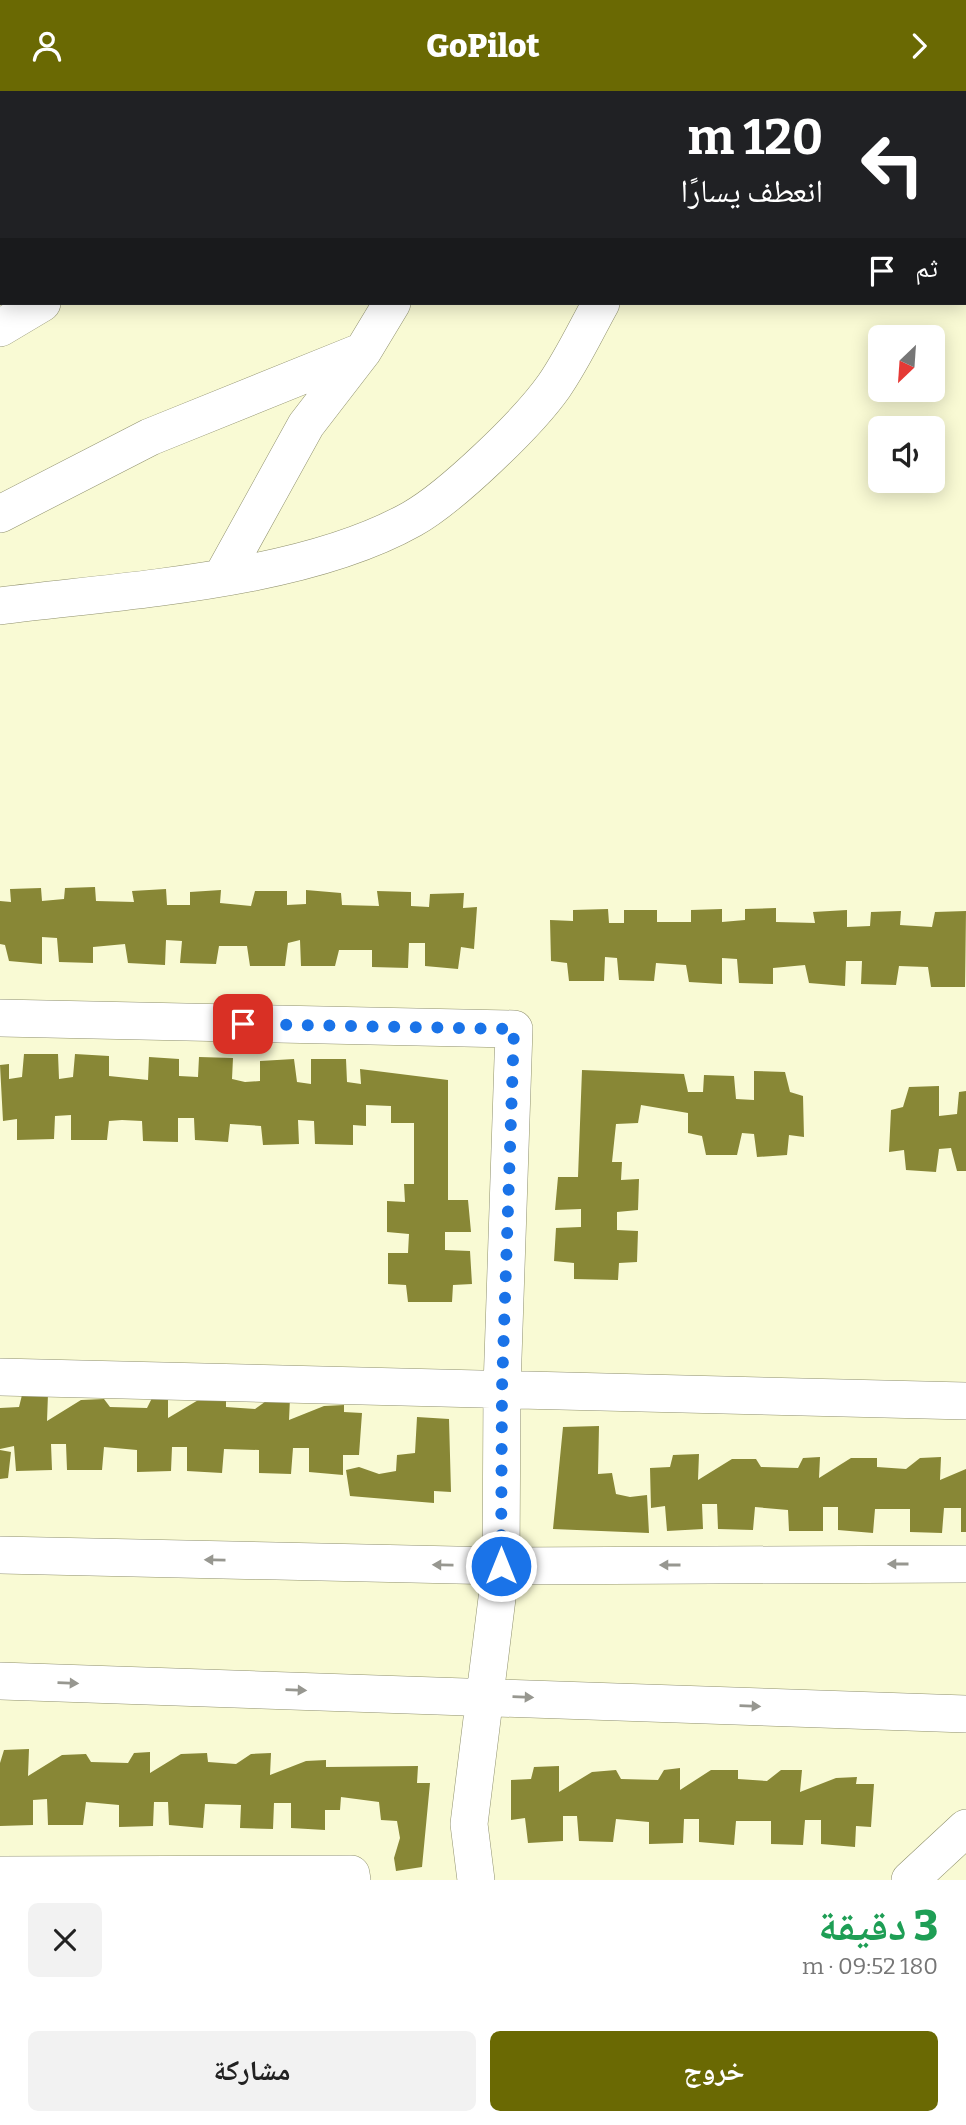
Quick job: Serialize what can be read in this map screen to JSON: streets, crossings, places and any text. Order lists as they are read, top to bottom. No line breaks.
{"north":"bottom left","page":{"header":"GoPilot","turn":["120 m","انعطف يسارًا"],"then":"ثم","heading":["3 دقيقة","180 m · 09:52"],"buttons":["خروج","مشاركة"]}}
